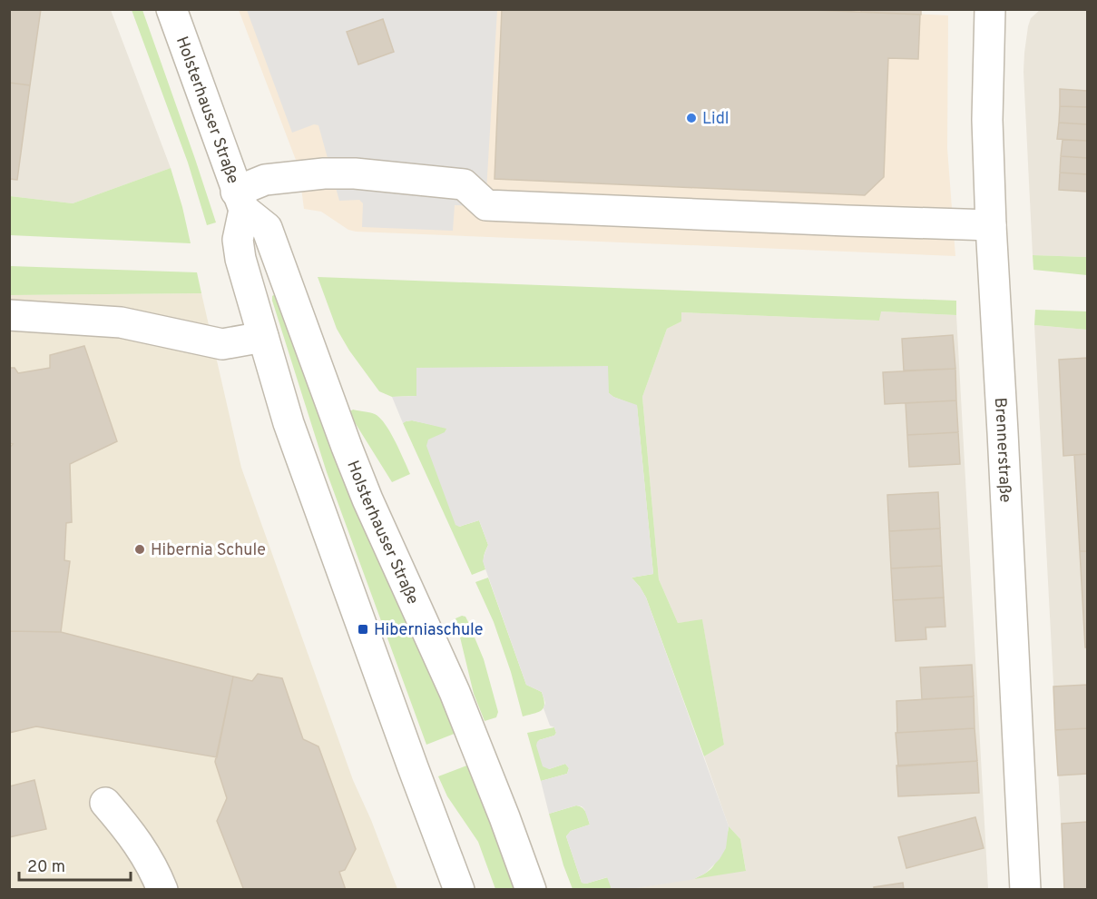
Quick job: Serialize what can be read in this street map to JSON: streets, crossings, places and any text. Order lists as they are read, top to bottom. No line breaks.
{"streets":{"street":["Holsterhauser Straße","Brennerstraße"]},"places":{"other":["Lidl","Hibernia Schule"],"transit":["Hiberniaschule"]},"scale_bar":"20 m"}
